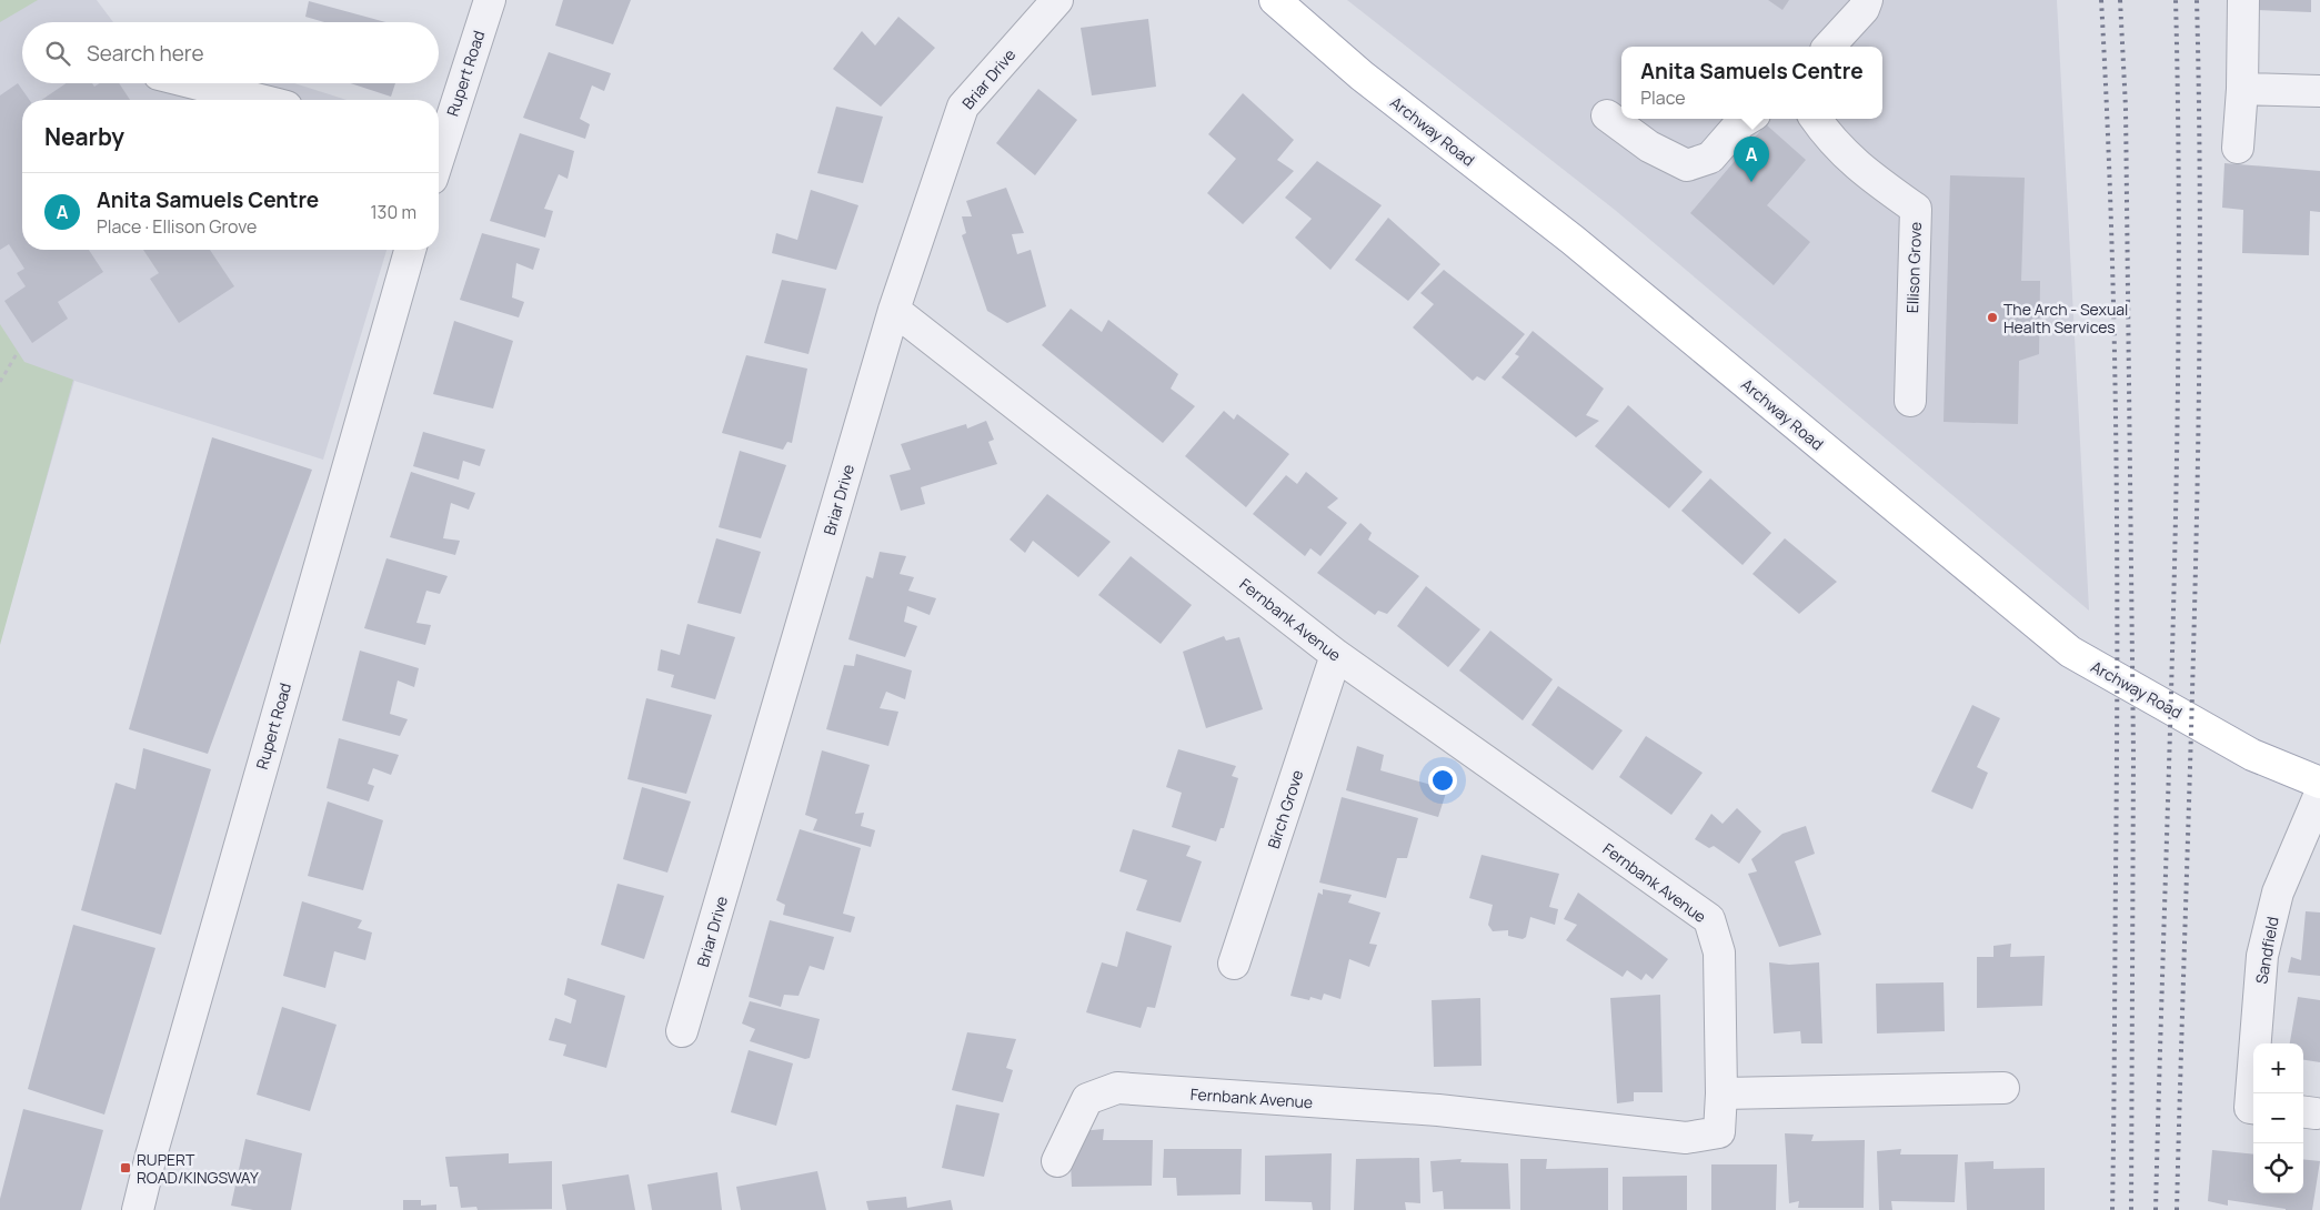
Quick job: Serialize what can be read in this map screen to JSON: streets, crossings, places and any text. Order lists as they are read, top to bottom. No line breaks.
{"streets":{"main road":["Archway Road"],"street":["Rupert Road","Briar Drive","Ellison Grove","Fernbank Avenue","Birch Grove","Sandfield"]},"crossings":[["Briar Drive","Fernbank Avenue"],["Fernbank Avenue","Birch Grove"]],"places":{"other":["The Arch - Sexual Health Services"],"transit":["RUPERT ROAD/KINGSWAY"]},"page":{"search":"Search here","popup":["Anita Samuels Centre","Place"],"heading":"Nearby","pins":"A","list":[{"mark":"A","name":"Anita Samuels Centre","note":"Place · Ellison Grove","value":"130 m"}],"map_buttons":["+","−"]}}
